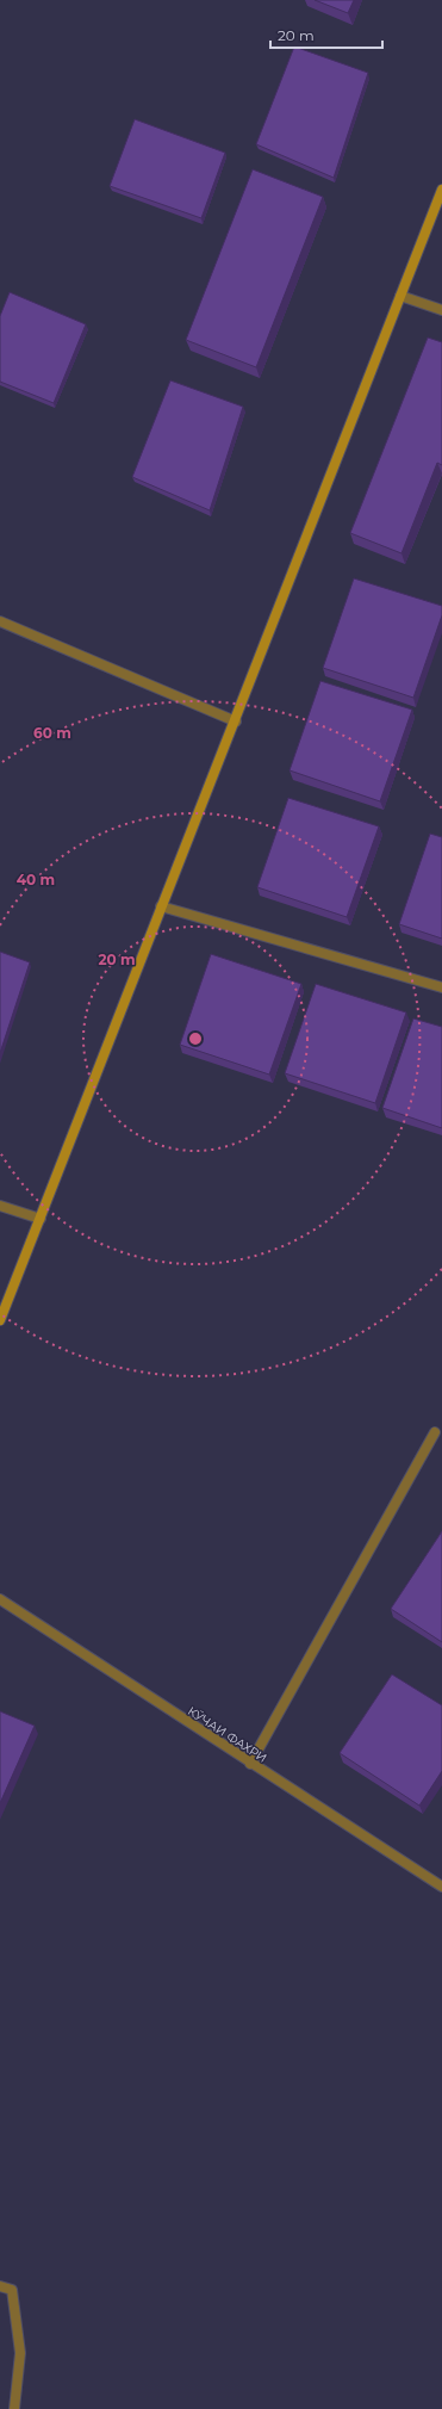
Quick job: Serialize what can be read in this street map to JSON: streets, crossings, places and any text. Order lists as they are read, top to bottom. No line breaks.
{"streets":{"street":["КӮЧАИ ФАХРИ"]},"scale_bar":"20 m","rings":["60 m","40 m","20 m"]}
